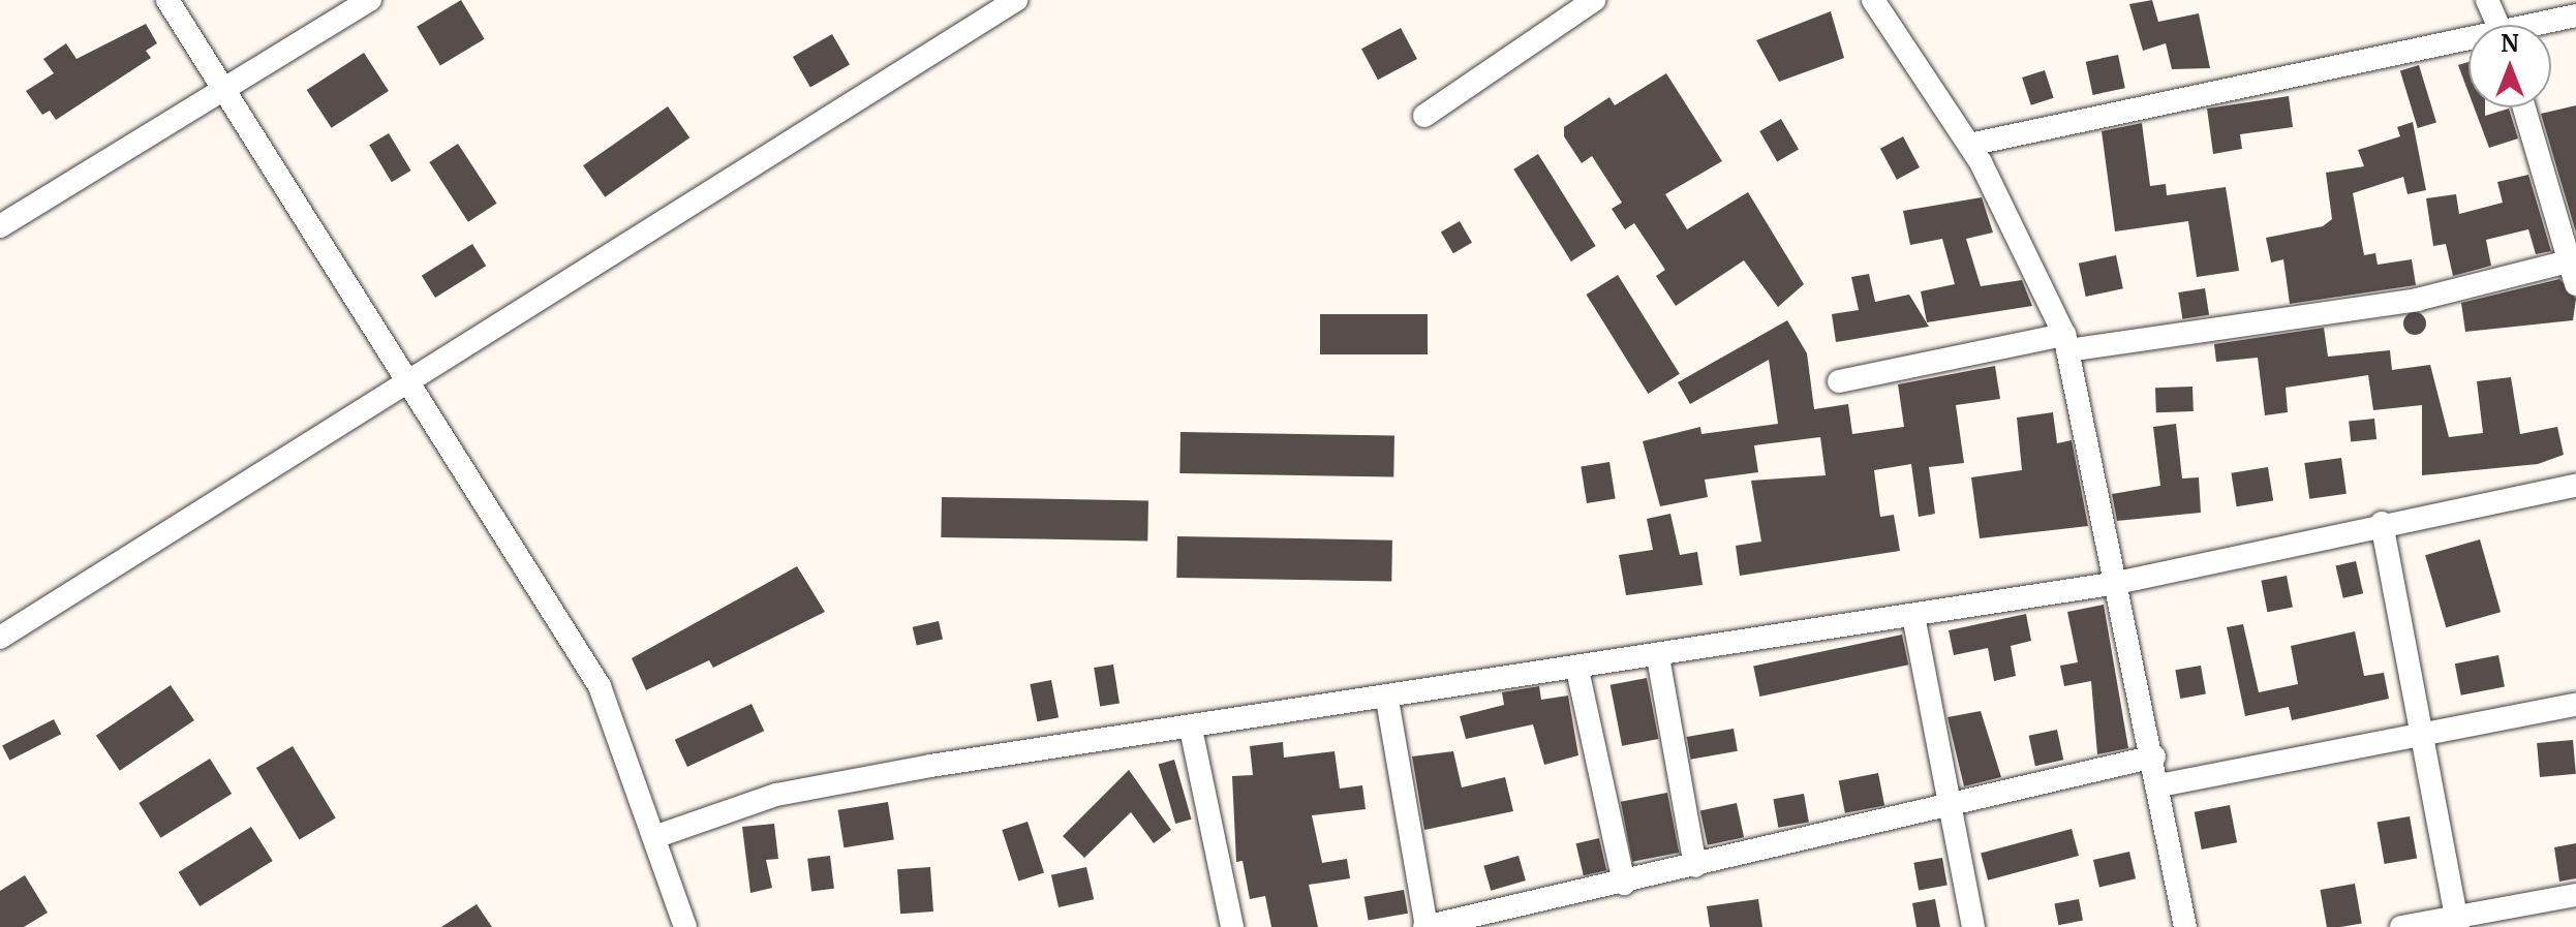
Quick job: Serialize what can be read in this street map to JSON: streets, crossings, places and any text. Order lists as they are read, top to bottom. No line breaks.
{"north":"top"}
